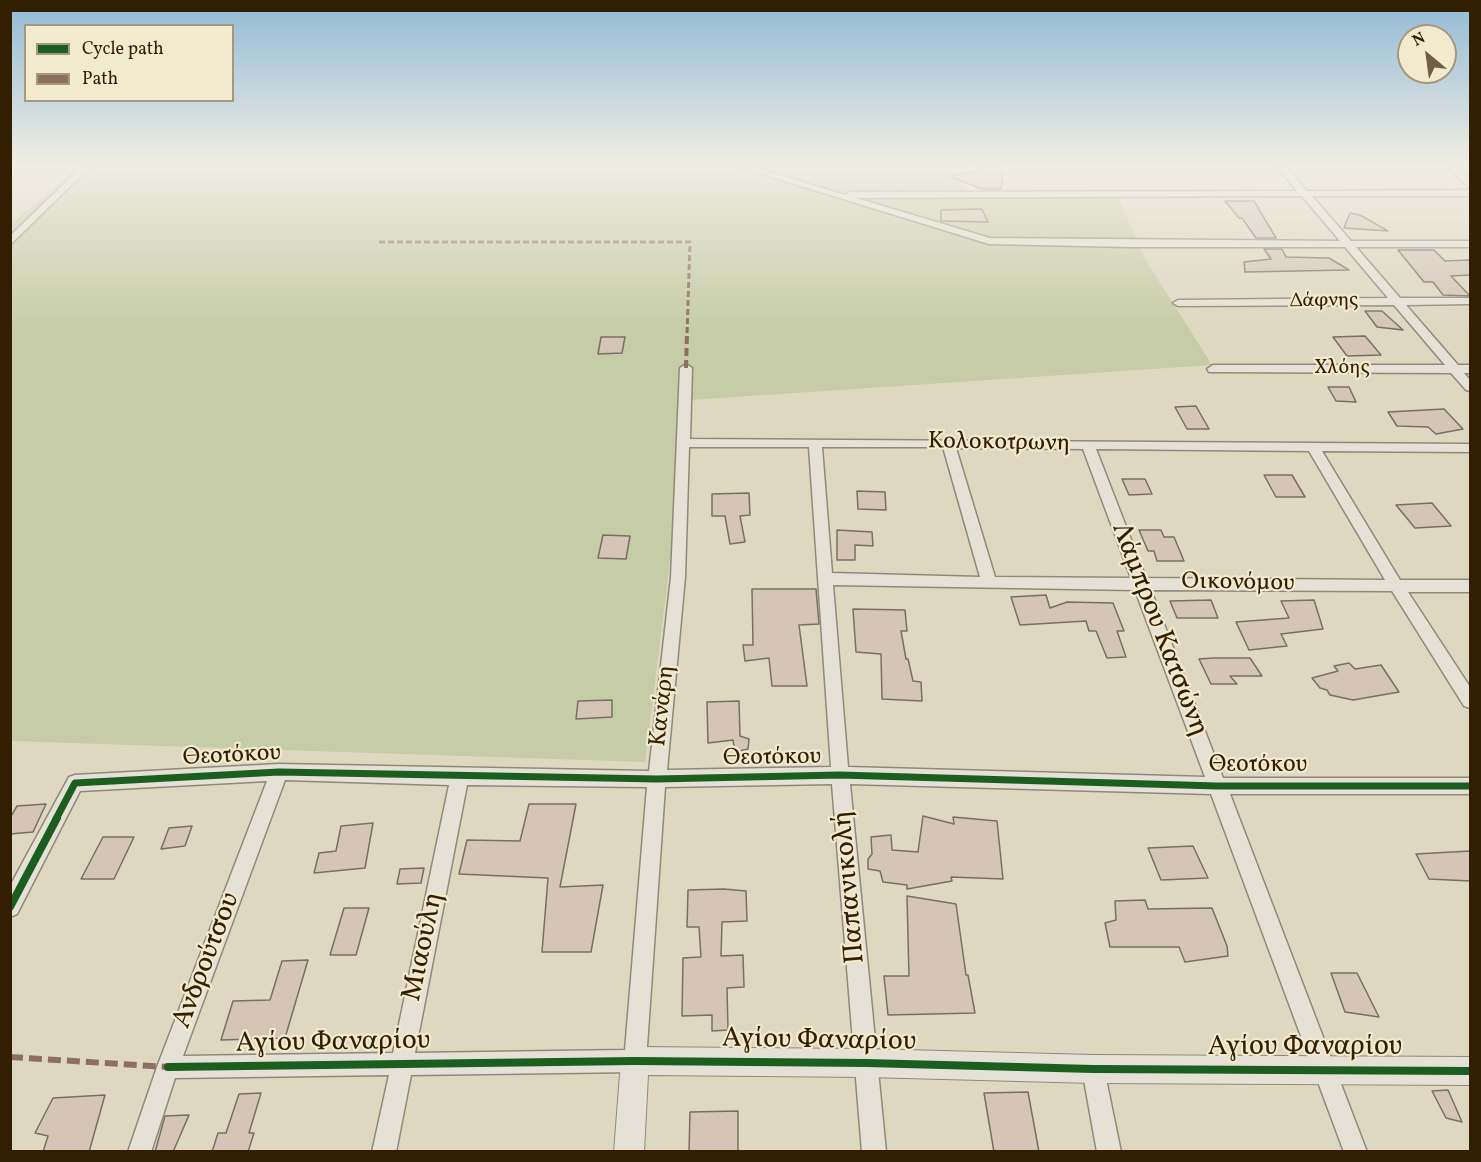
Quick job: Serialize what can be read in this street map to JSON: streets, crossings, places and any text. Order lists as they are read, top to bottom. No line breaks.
{"streets":{"street":["Δάφνης","Χλόης","Κολοκοτρωνη","Οικονόμου","Λάμπρου Κατσώνη","Κανάρη","Θεοτόκου","Παπανικολή","Μιαούλη","Ανδρούτσου","Αγίου Φαναρίου"]},"crossings":[["Κολοκοτρωνη","Λάμπρου Κατσώνη"],["Κολοκοτρωνη","Κανάρη"],["Κολοκοτρωνη","Παπανικολή"],["Οικονόμου","Λάμπρου Κατσώνη"],["Οικονόμου","Παπανικολή"],["Λάμπρου Κατσώνη","Θεοτόκου"],["Λάμπρου Κατσώνη","Αγίου Φαναρίου"],["Κανάρη","Θεοτόκου"],["Κανάρη","Αγίου Φαναρίου"],["Θεοτόκου","Παπανικολή"],["Θεοτόκου","Μιαούλη"],["Θεοτόκου","Ανδρούτσου"],["Παπανικολή","Αγίου Φαναρίου"],["Μιαούλη","Αγίου Φαναρίου"],["Ανδρούτσου","Αγίου Φαναρίου"]],"legend":["Cycle path","Path"],"north":"top left"}
